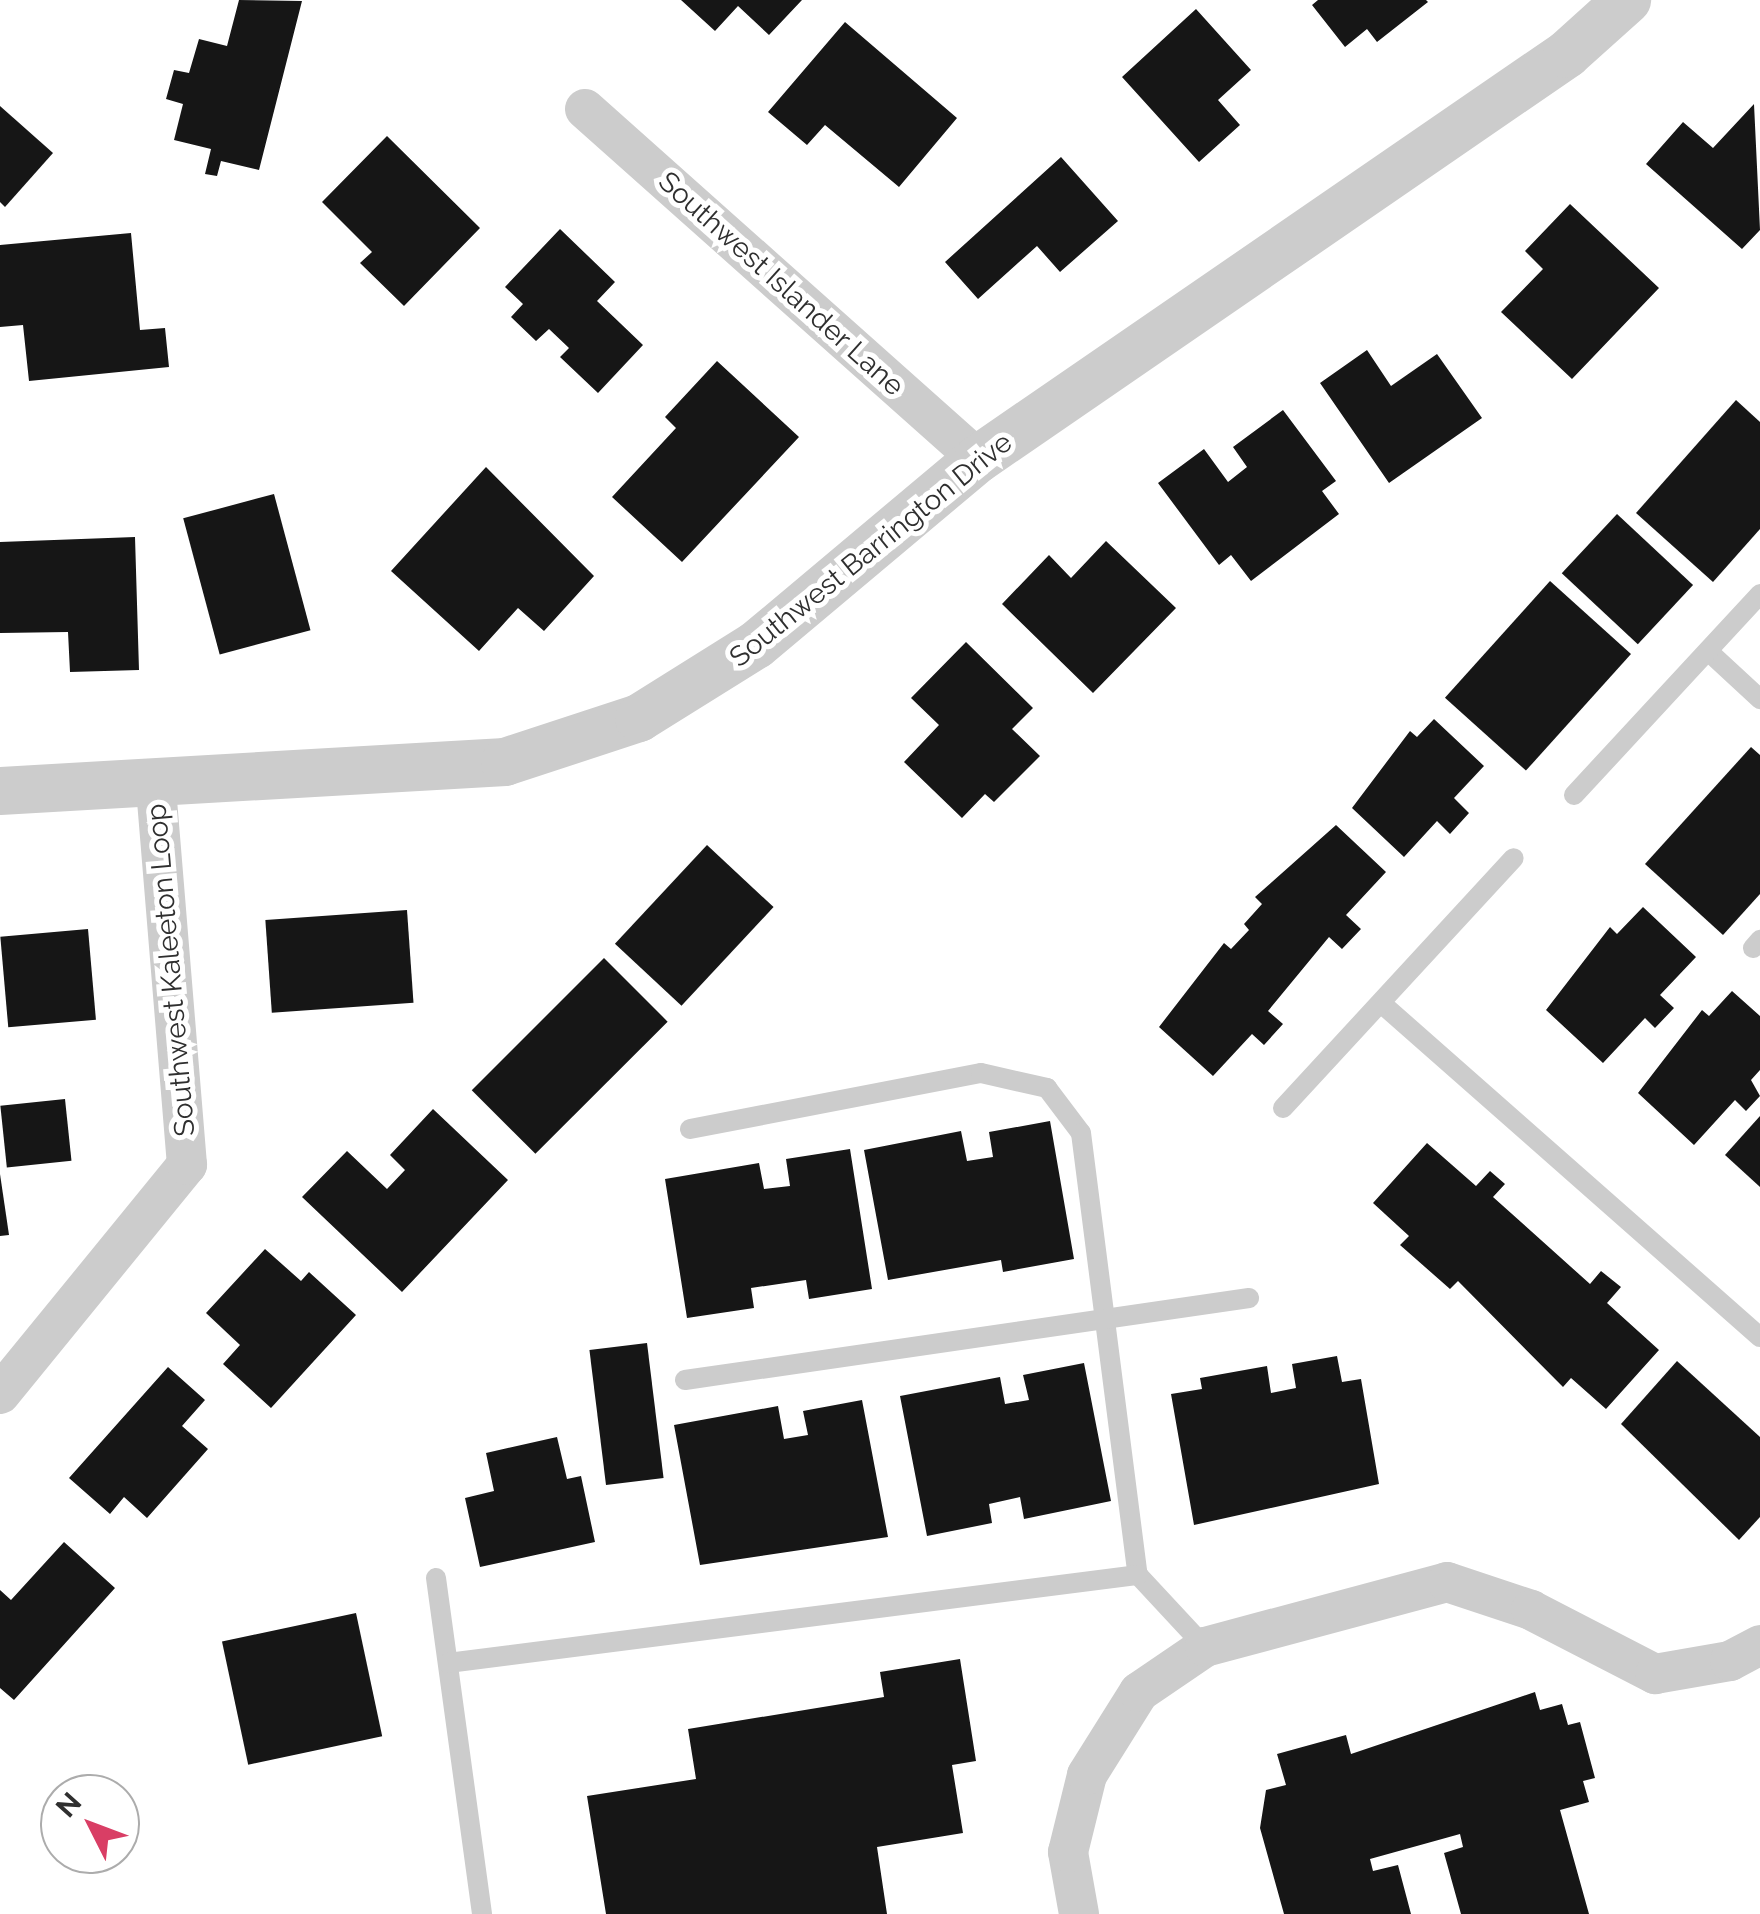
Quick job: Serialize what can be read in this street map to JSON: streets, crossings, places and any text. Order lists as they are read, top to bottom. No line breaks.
{"streets":{"street":["Southwest Islander Lane","Southwest Barrington Drive","Southwest Kaleeton Loop"]},"crossings":[["Southwest Islander Lane","Southwest Barrington Drive"],["Southwest Barrington Drive","Southwest Kaleeton Loop"]],"north":"top left"}
